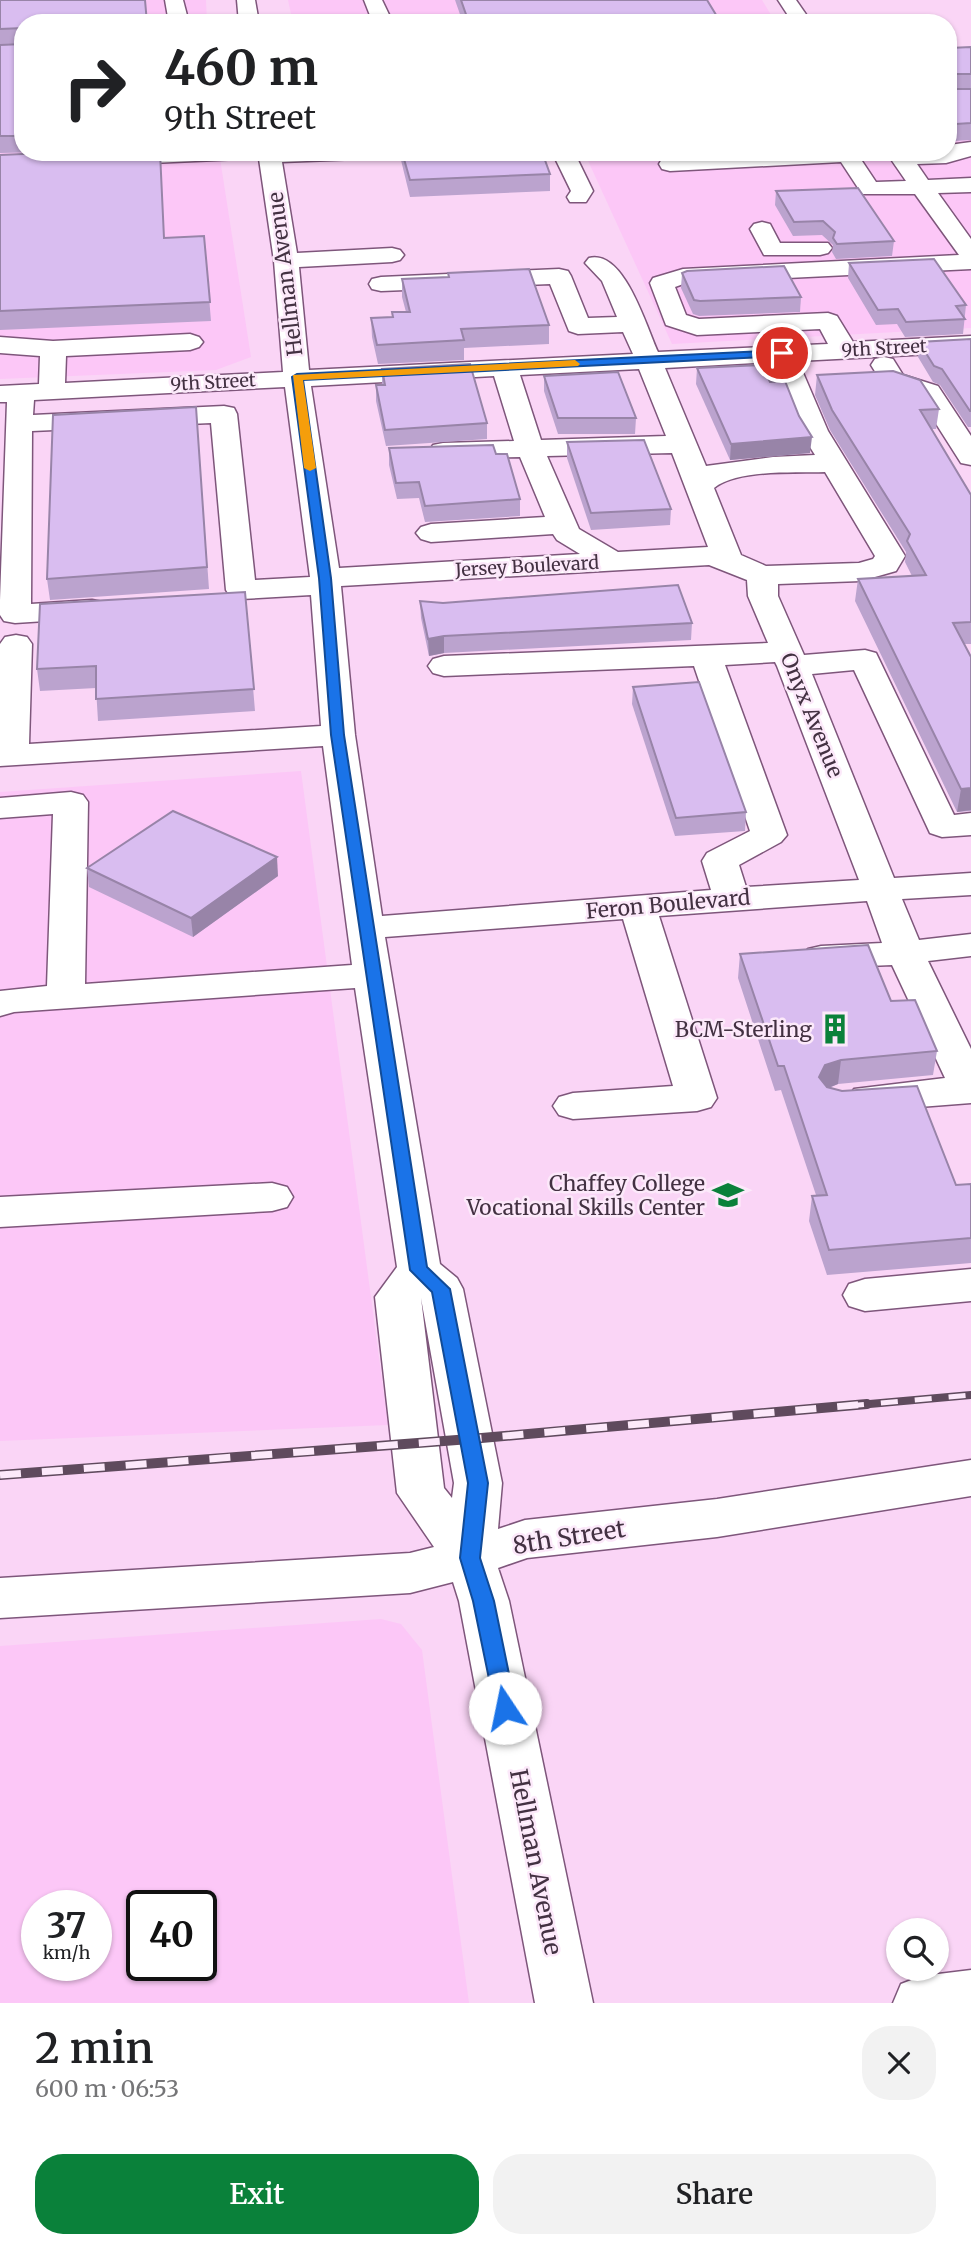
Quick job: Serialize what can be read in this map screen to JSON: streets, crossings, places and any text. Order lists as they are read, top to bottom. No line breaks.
{"streets":{"street":["Hellman Avenue","9th Street","Jersey Boulevard","Onyx Avenue","Feron Boulevard","8th Street"]},"crossings":[["Hellman Avenue","9th Street"],["Hellman Avenue","Jersey Boulevard"],["Hellman Avenue","Feron Boulevard"],["Hellman Avenue","8th Street"],["Onyx Avenue","Feron Boulevard"]],"places":{"building":["BCM-Sterling"],"school or university":["Chaffey College Vocational Skills Center"]},"page":{"turn":["460 m","9th Street"],"speed":"37 km/h","limit":"40","heading":["2 min","600 m · 06:53"],"buttons":["Exit","Share"]}}
